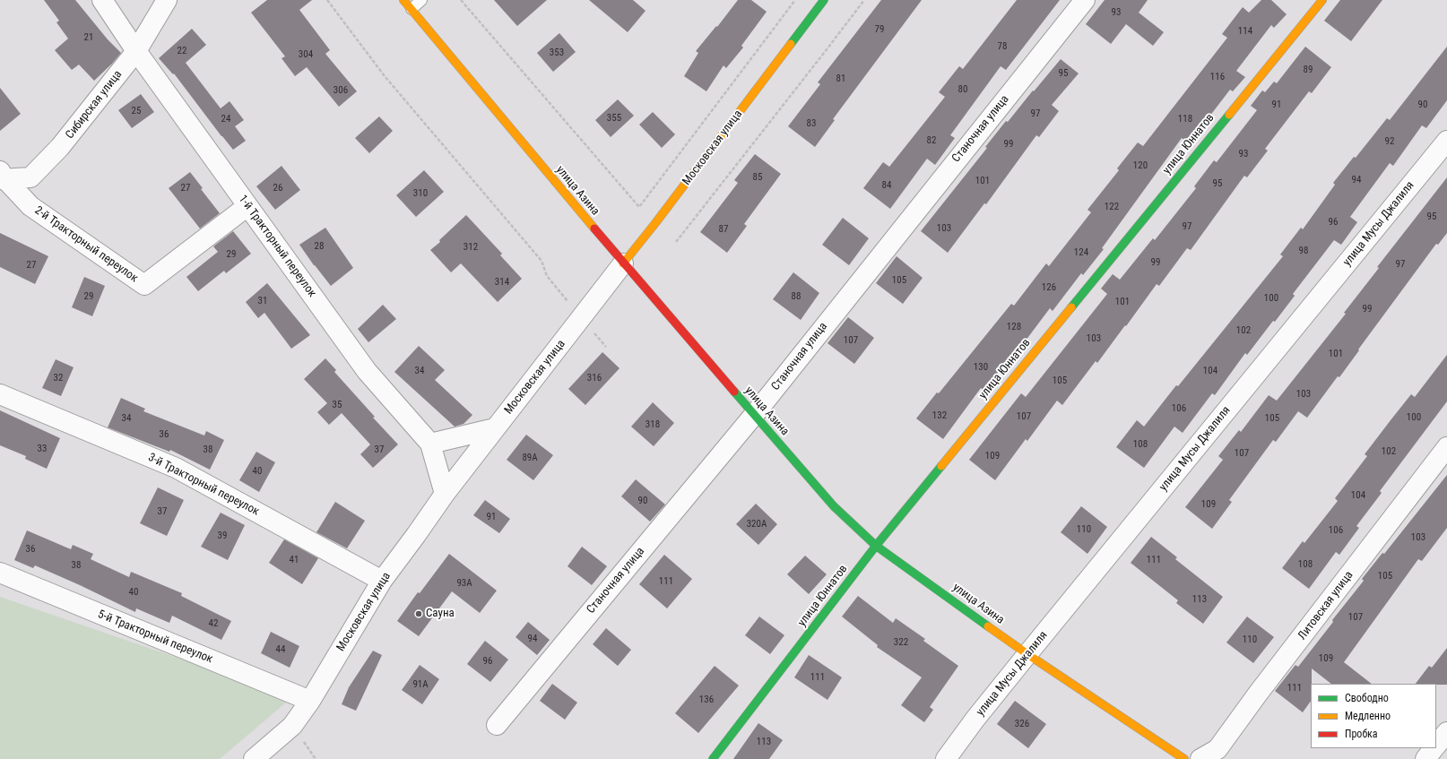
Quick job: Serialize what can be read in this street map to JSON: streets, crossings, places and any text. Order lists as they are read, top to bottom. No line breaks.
{"streets":{"street":["Сибирская улица","Станочная улица","улица Юннатов","Московская улица","улица Азина","улица Мусы Джалиля","2-й Тракторный переулок","1-й Тракторный переулок","3-й Тракторный переулок","Литовская улица","5-й Тракторный переулок"]},"crossings":[["Сибирская улица","2-й Тракторный переулок"],["Сибирская улица","1-й Тракторный переулок"],["Станочная улица","улица Азина"],["улица Юннатов","улица Азина"],["Московская улица","улица Азина"],["Московская улица","1-й Тракторный переулок"],["Московская улица","3-й Тракторный переулок"],["Московская улица","5-й Тракторный переулок"],["улица Азина","улица Мусы Джалиля"],["2-й Тракторный переулок","1-й Тракторный переулок"]],"places":["Сауна"],"house_numbers":["93","79","114","21","78","22","353","304","89","95","116","81","80","306","91","90","25","97","355","24","118","83","82","92","99","93","120","85","94","101","95","84","27","26","310","122","95","96","97","103","87","28","312","98","124","29","99","97","27","105","314","126","29","88","100","31","101","99","128","102","103","107","101","130","34","104","32","316","105","103","35","106","132","107","100","34","105","318","36","108","33","38","37","102","107","109","89А","40","104","90","109","37","91","320А","110","106","39","103","36","41","111","108","38","105","111","93А","40","113","107","42","94","110","322","44","109","96","111","91А","111","136","326","113"],"legend":["Свободно","Медленно","Пробка"]}
